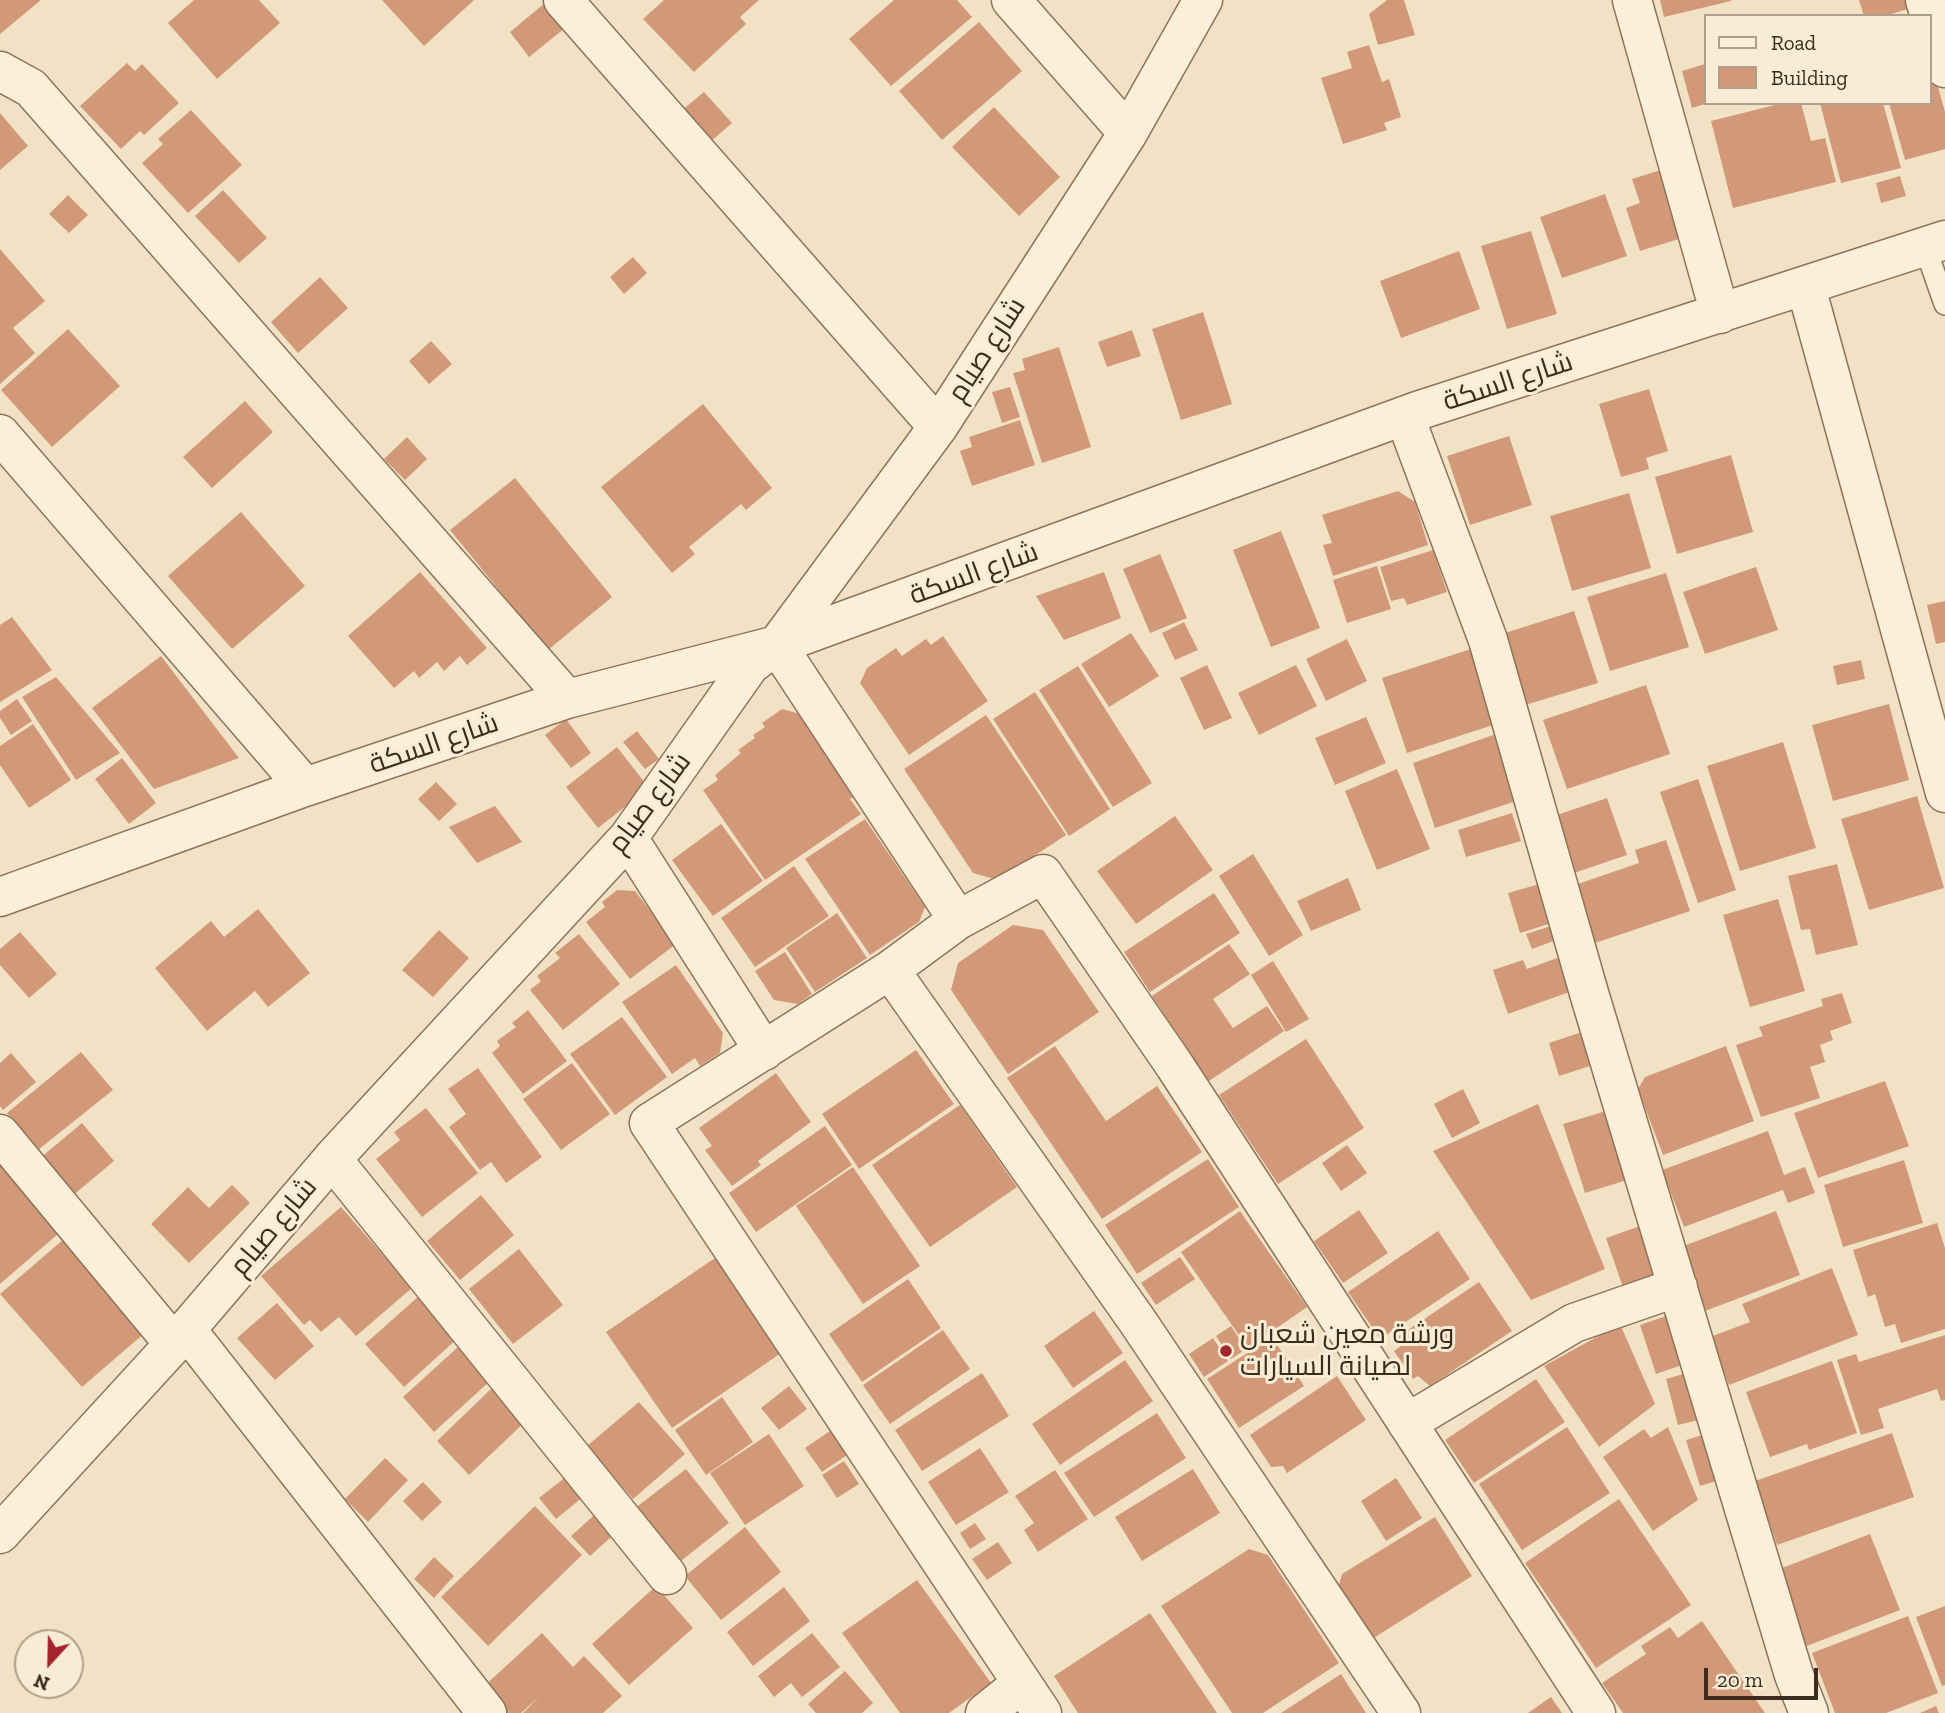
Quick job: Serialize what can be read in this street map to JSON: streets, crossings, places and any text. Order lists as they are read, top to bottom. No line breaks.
{"streets":{"street":["شارع صيام","شارع السكة"]},"crossings":[["شارع صيام","شارع السكة"]],"places":["ورشة معين شعبان لصيانة السيارات"],"legend":["Road","Building"],"scale_bar":"20 m","north":"bottom"}
